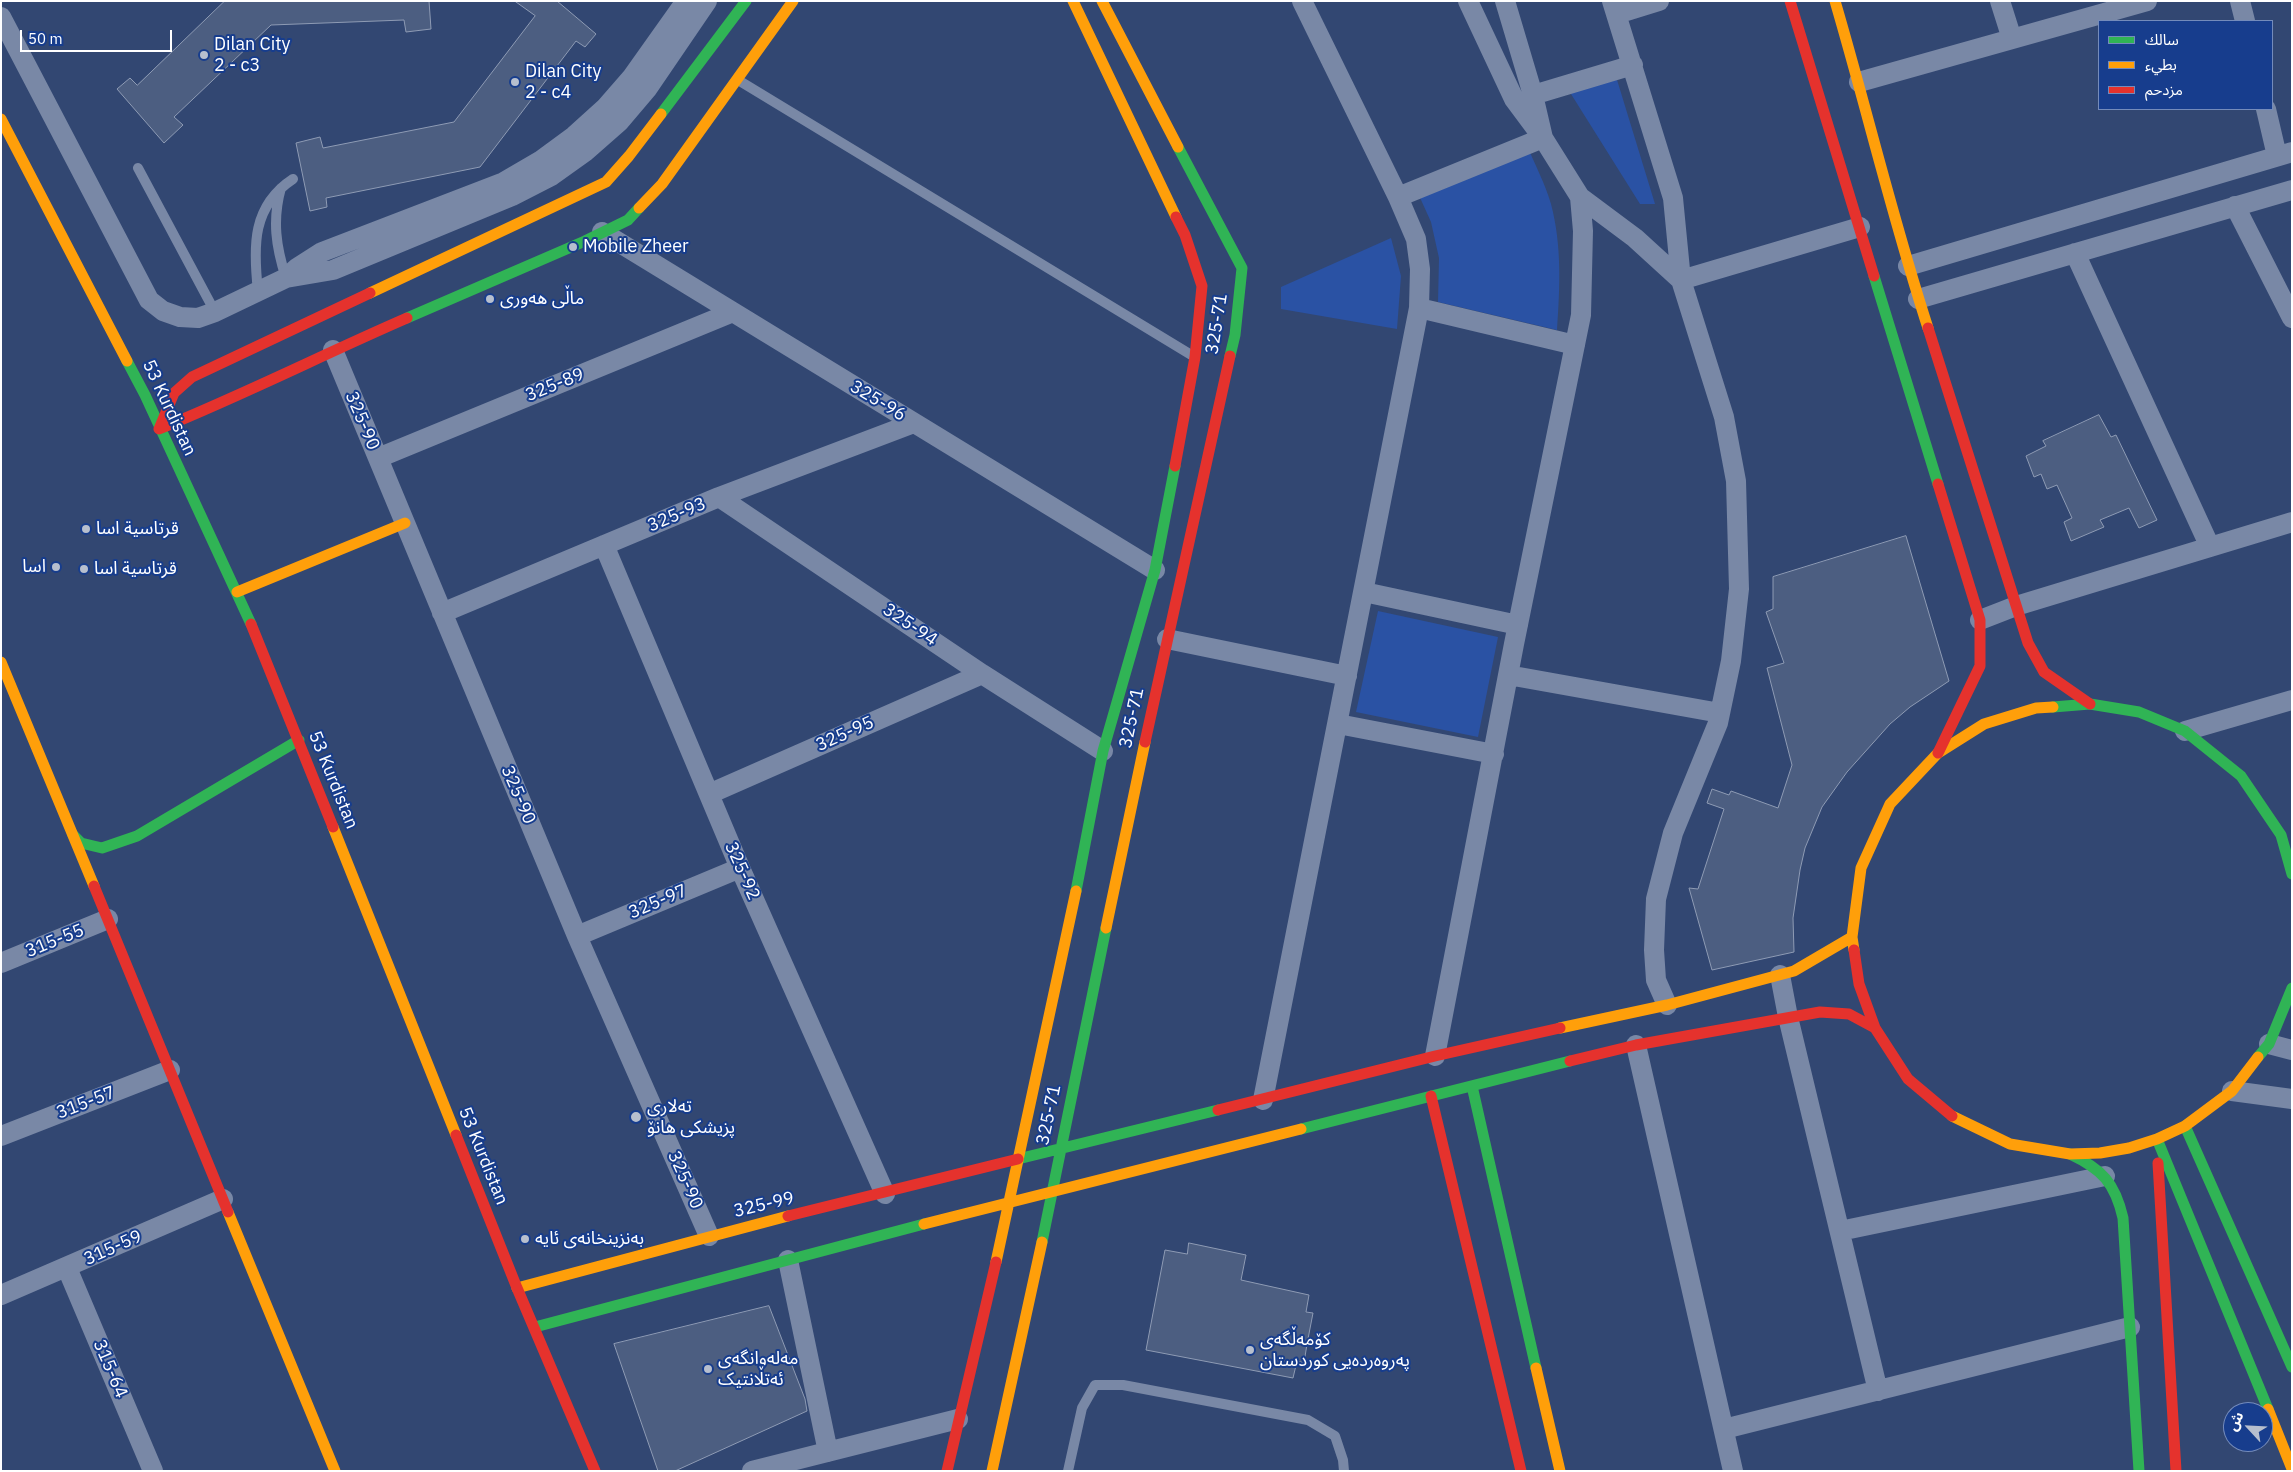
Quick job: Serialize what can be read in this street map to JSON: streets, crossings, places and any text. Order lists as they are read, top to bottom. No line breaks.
{"streets":{"street":["325-71","325-89","325-96","53 Kurdistan","325-90","325-93","325-94","325-95","325-92","325-97","315-55","315-57","325-99","315-59","315-64"]},"crossings":[["325-71","325-96"],["325-71","325-94"],["325-71","325-99"],["325-89","325-96"],["325-89","325-90"],["325-96","325-93"],["53 Kurdistan","325-99"],["325-90","325-93"],["325-90","325-97"],["325-90","325-99"],["325-93","325-94"],["325-93","325-92"],["325-94","325-95"],["325-95","325-92"],["325-92","325-97"],["325-92","325-99"],["315-59","315-64"]],"places":["Dilan City 2 - c3","Dilan City 2 - c4","Mobile Zheer","ماڵی هەوری","قرتاسیة اسا","اسا","قرتاسية اسا","تەلاری پزیشکی هانۆ","بەنزینخانەی ئایە","كۆمەڵگەی پەروەردەیی كوردستان","مەلەوانگەی ئەتڵانتیک"],"legend":["سالك","بطيء","مزدحم"],"scale_bar":"50 m","north":"top left"}
